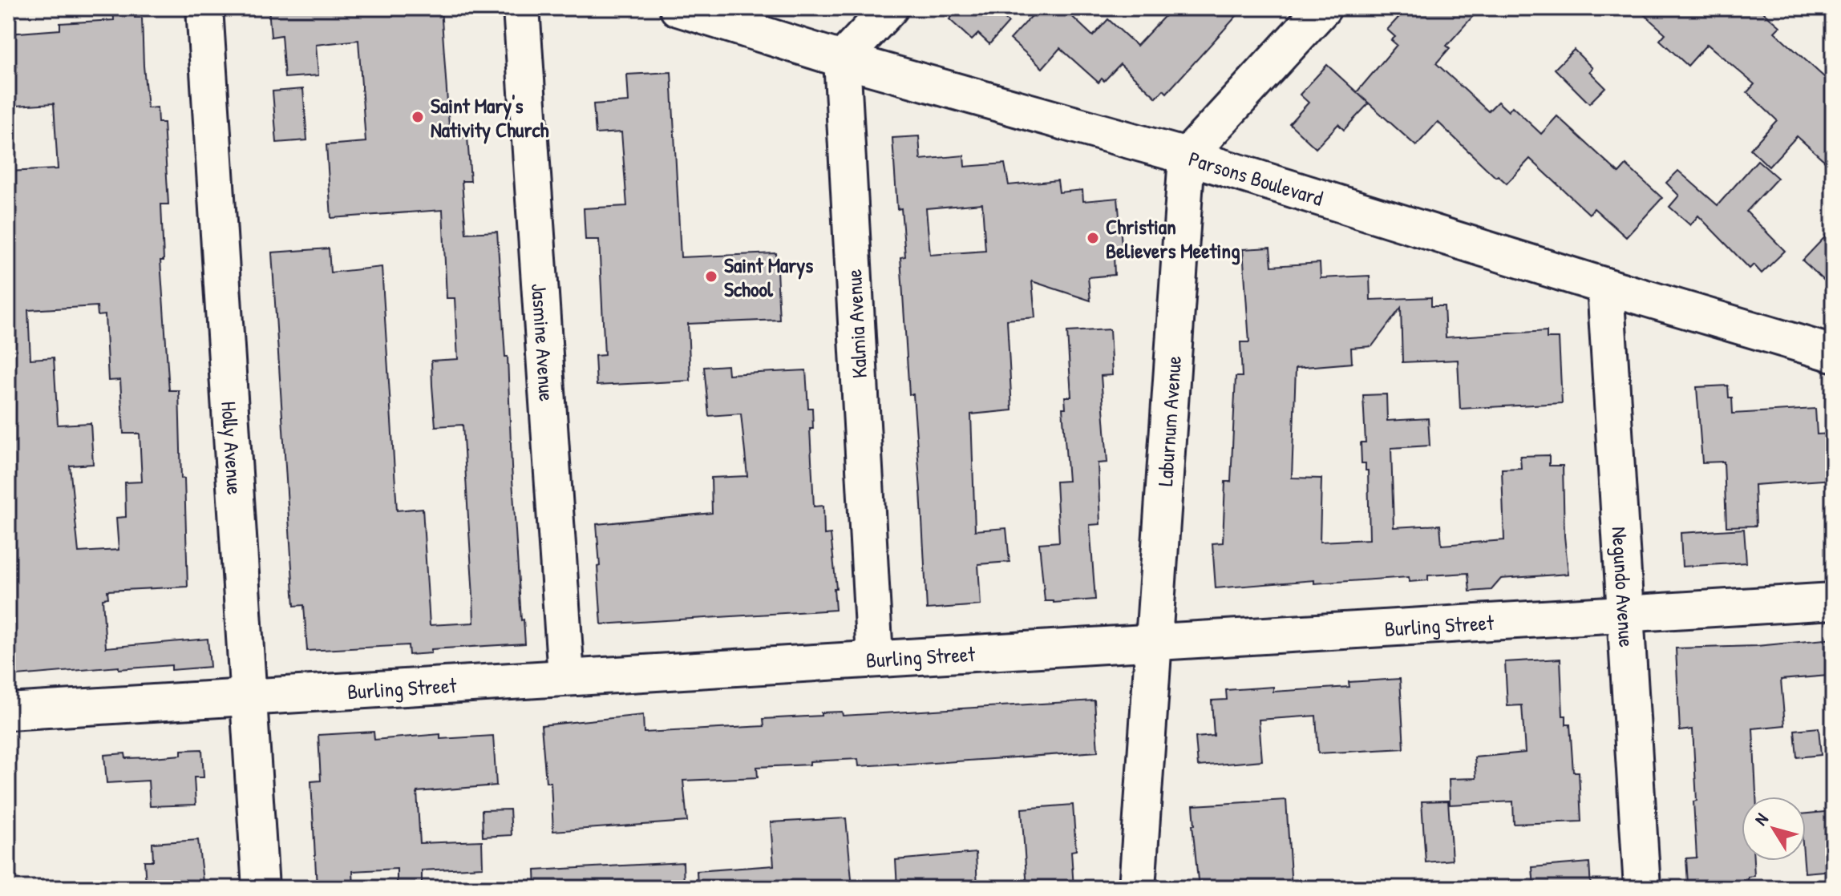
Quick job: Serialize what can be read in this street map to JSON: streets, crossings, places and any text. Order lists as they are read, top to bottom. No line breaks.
{"streets":{"street":["Parsons Boulevard","Kalmia Avenue","Jasmine Avenue","Laburnum Avenue","Holly Avenue","Negundo Avenue","Burling Street"]},"crossings":[["Parsons Boulevard","Kalmia Avenue"],["Parsons Boulevard","Laburnum Avenue"],["Parsons Boulevard","Negundo Avenue"],["Kalmia Avenue","Burling Street"],["Jasmine Avenue","Burling Street"],["Laburnum Avenue","Burling Street"],["Holly Avenue","Burling Street"],["Negundo Avenue","Burling Street"]],"places":["Saint Mary's Nativity Church","Christian Believers Meeting","Saint Marys School"],"north":"top left"}
